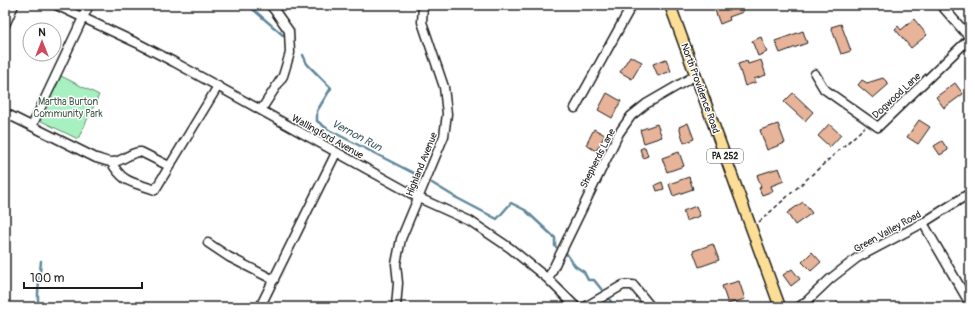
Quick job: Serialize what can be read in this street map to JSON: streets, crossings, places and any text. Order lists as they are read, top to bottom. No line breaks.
{"streets":{"main road":["North Providence Road","PA 252"],"street":["Dogwood Lane","Wallingford Avenue","Shepherds Lane","Highland Avenue","Green Valley Road"]},"crossings":[["North Providence Road","Shepherds Lane"],["Wallingford Avenue","Shepherds Lane"],["Wallingford Avenue","Highland Avenue"]],"water":["Vernon Run"],"parks":["Martha Burton Community Park"],"scale_bar":"100 m","north":"top"}
